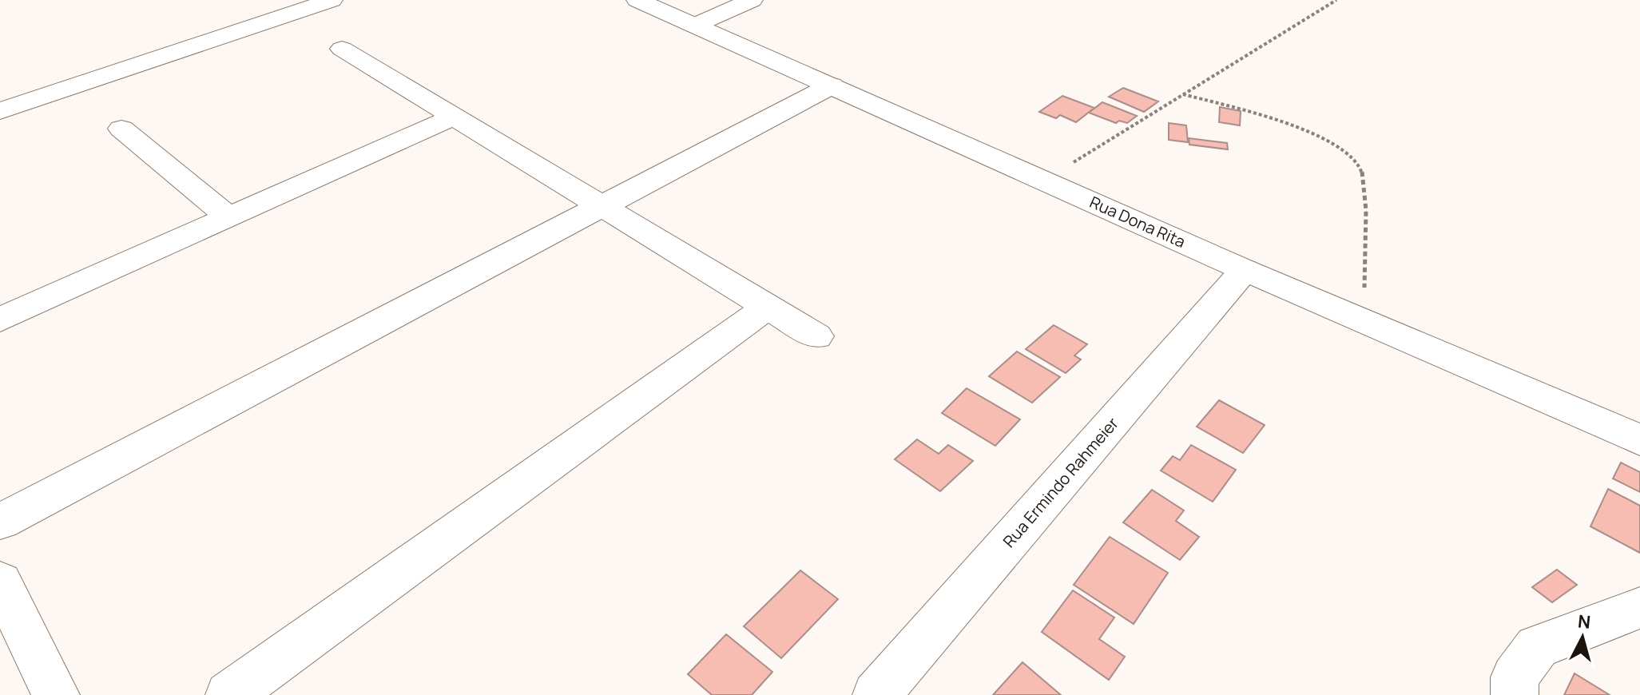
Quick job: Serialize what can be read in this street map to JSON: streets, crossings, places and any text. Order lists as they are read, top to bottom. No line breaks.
{"streets":{"street":["Rua Dona Rita","Rua Ermindo Rahmeier"]},"crossings":[["Rua Dona Rita","Rua Ermindo Rahmeier"]],"north":"top"}
